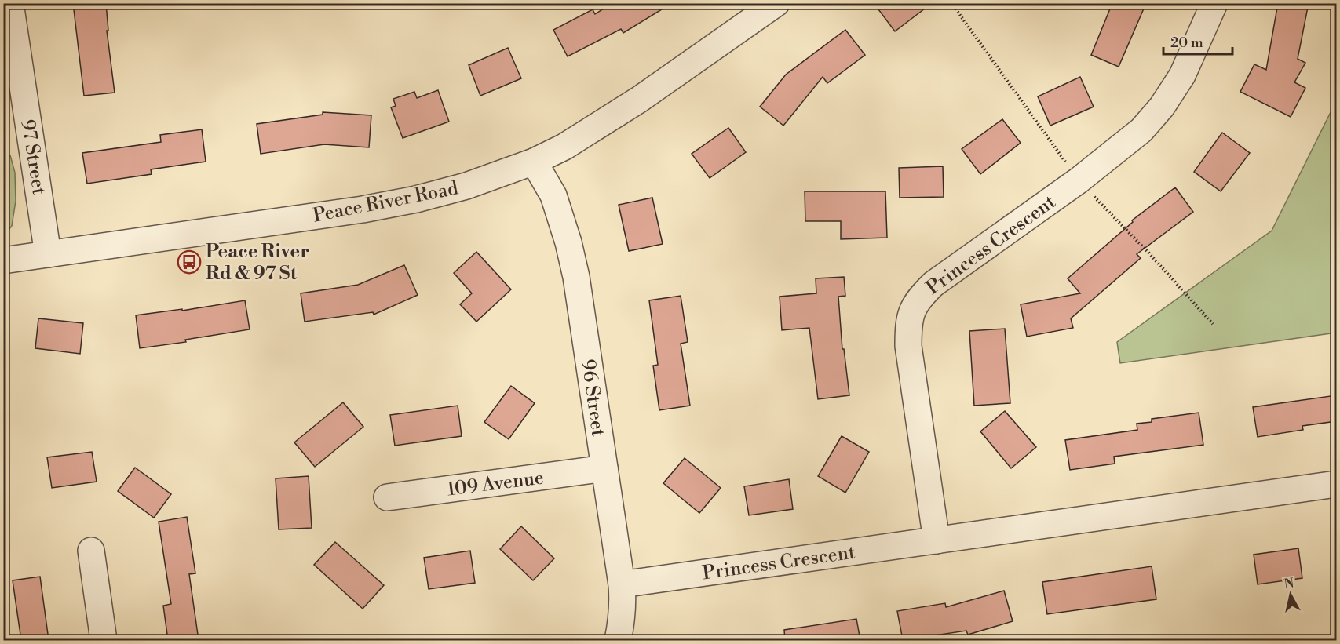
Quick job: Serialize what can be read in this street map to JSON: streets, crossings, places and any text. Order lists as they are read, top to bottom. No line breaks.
{"streets":{"street":["97 Street","Peace River Road","Princess Crescent","96 Street","109 Avenue"]},"crossings":[["97 Street","Peace River Road"],["Peace River Road","96 Street"],["Princess Crescent","96 Street"],["96 Street","109 Avenue"]],"places":{"bus stop":["Peace River Rd & 97 St"]},"scale_bar":"20 m","north":"top"}
